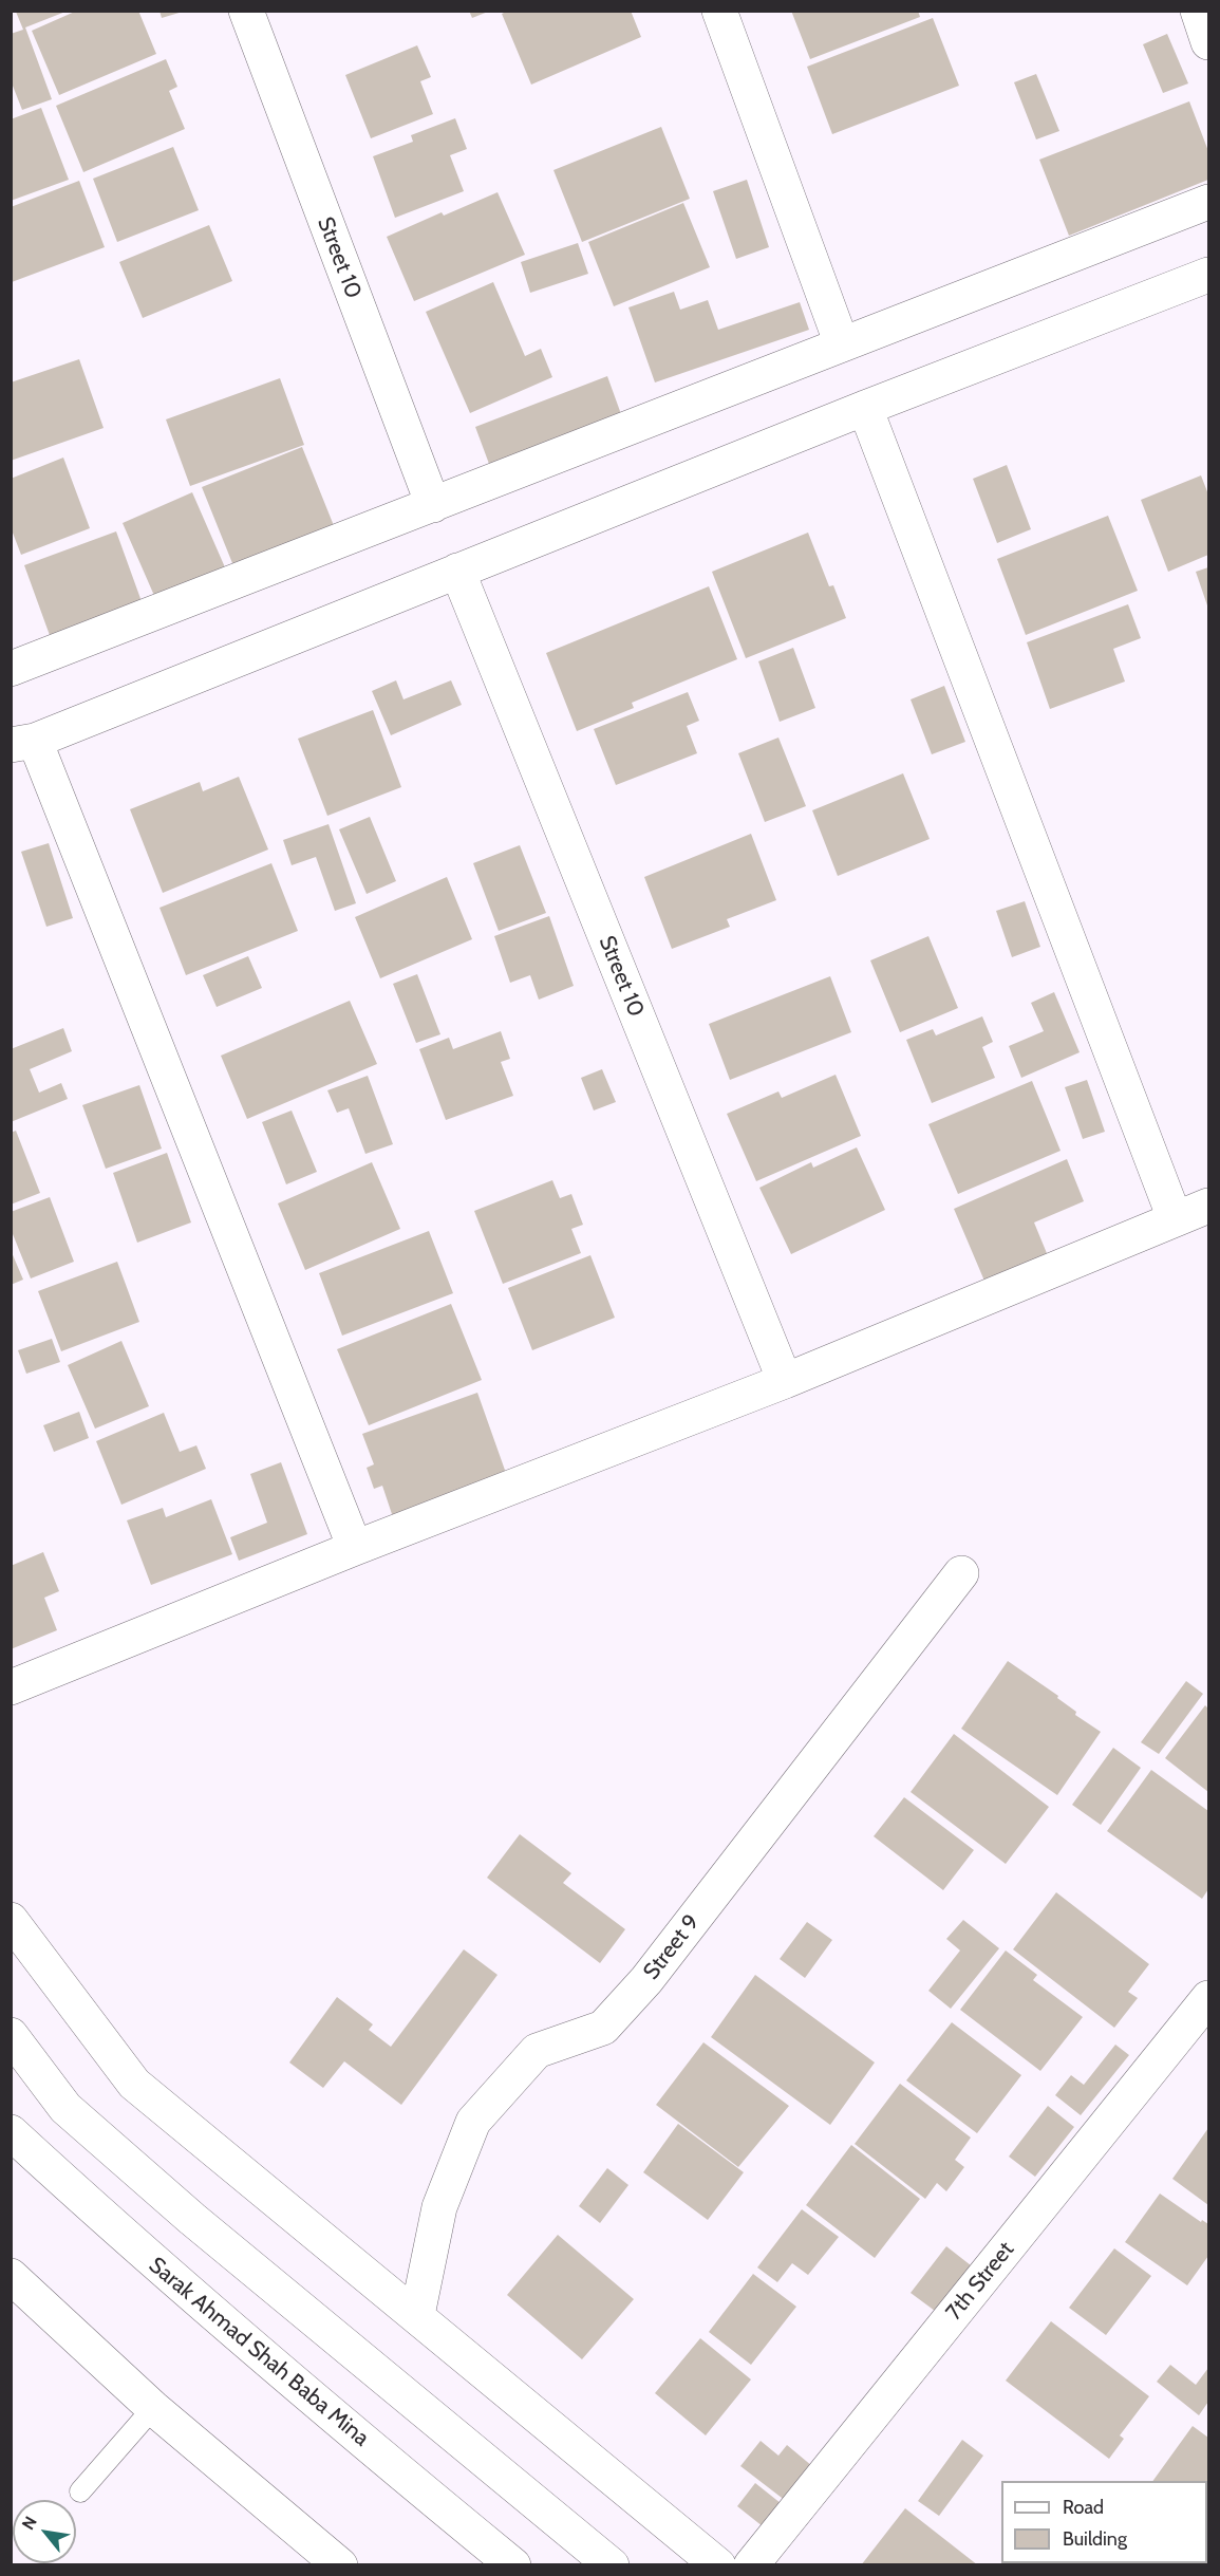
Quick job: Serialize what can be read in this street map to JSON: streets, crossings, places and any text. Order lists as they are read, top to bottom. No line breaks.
{"streets":{"main road":["Street 10","Street 9","7th Street","Sarak Ahmad Shah Baba Mina"]},"legend":["Road","Building"],"north":"top left"}
